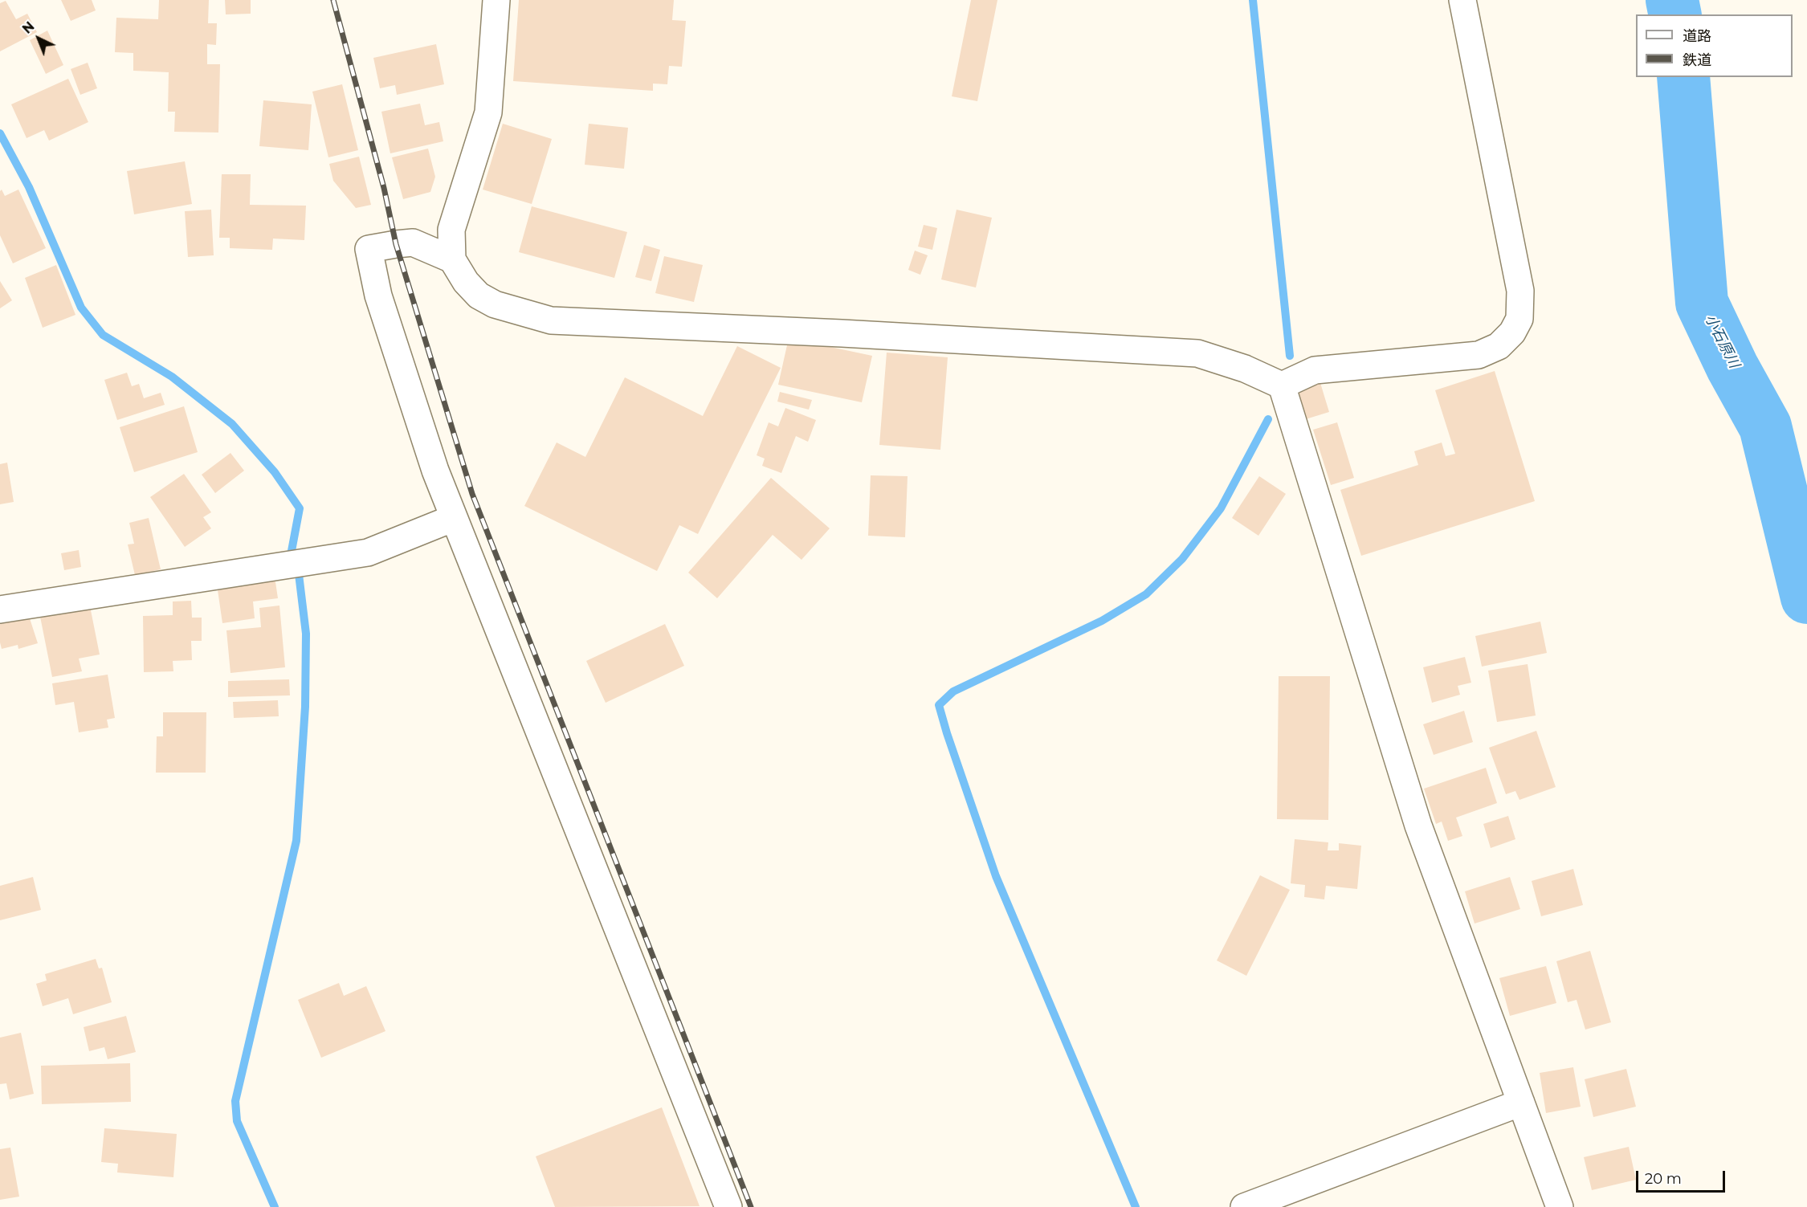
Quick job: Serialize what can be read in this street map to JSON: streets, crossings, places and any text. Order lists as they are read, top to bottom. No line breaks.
{"water":["小石原川"],"legend":["道路","鉄道"],"scale_bar":"20 m","north":"top left"}
